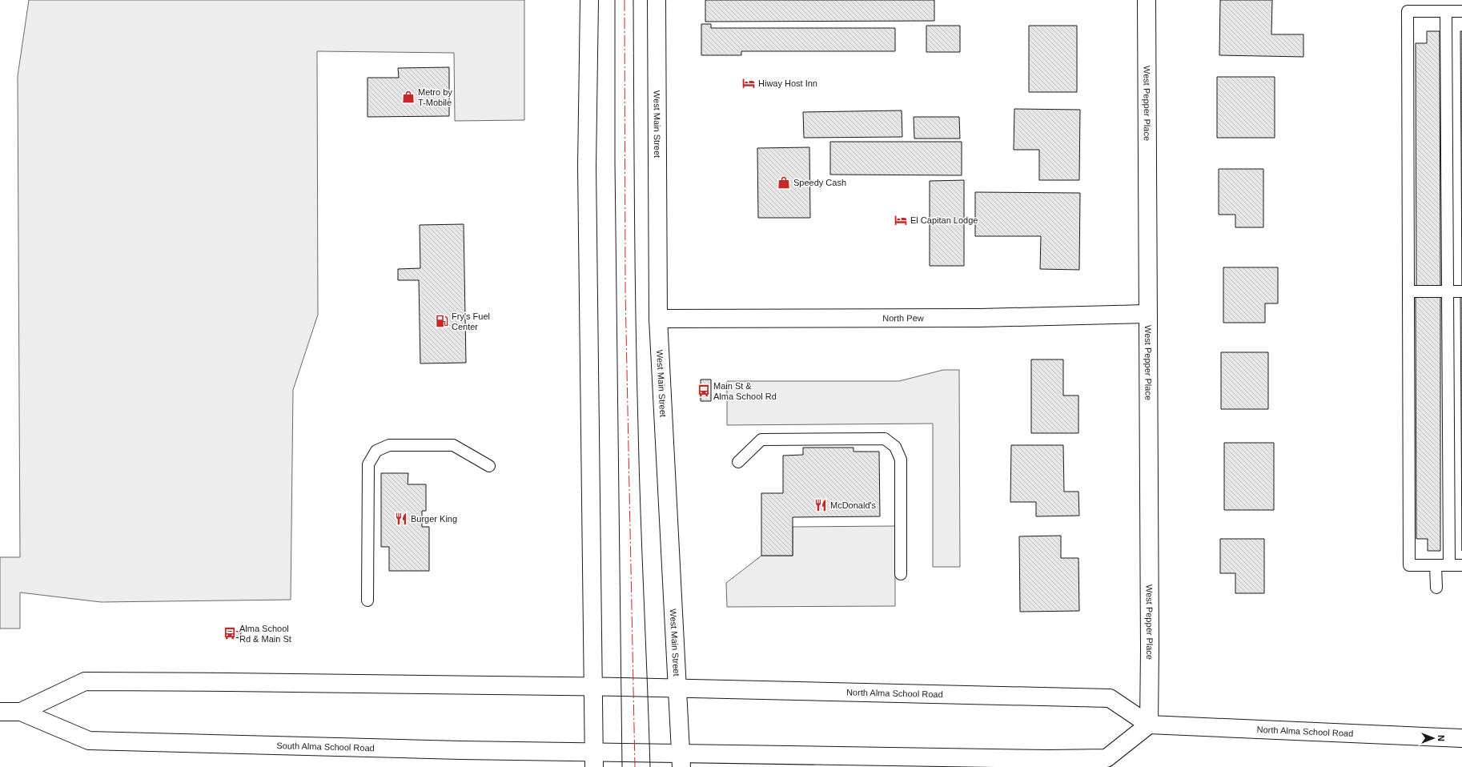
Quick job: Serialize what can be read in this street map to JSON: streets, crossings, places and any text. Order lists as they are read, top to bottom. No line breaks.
{"streets":{"main road":["West Pepper Place","West Main Street","North Pew","North Alma School Road","South Alma School Road"]},"crossings":[["West Pepper Place","North Pew"],["West Pepper Place","North Alma School Road"],["West Main Street","North Pew"],["West Main Street","North Alma School Road"],["West Main Street","South Alma School Road"],["North Alma School Road","South Alma School Road"]],"places":{"hotel":["Hiway Host Inn","El Capitan Lodge"],"shop":["Metro by T-Mobile","Speedy Cash"],"fuel station":["Fry's Fuel Center"],"bus stop":["Main St & Alma School Rd","Alma School Rd & Main St"],"restaurant":["McDonald's","Burger King"]},"north":"right"}
